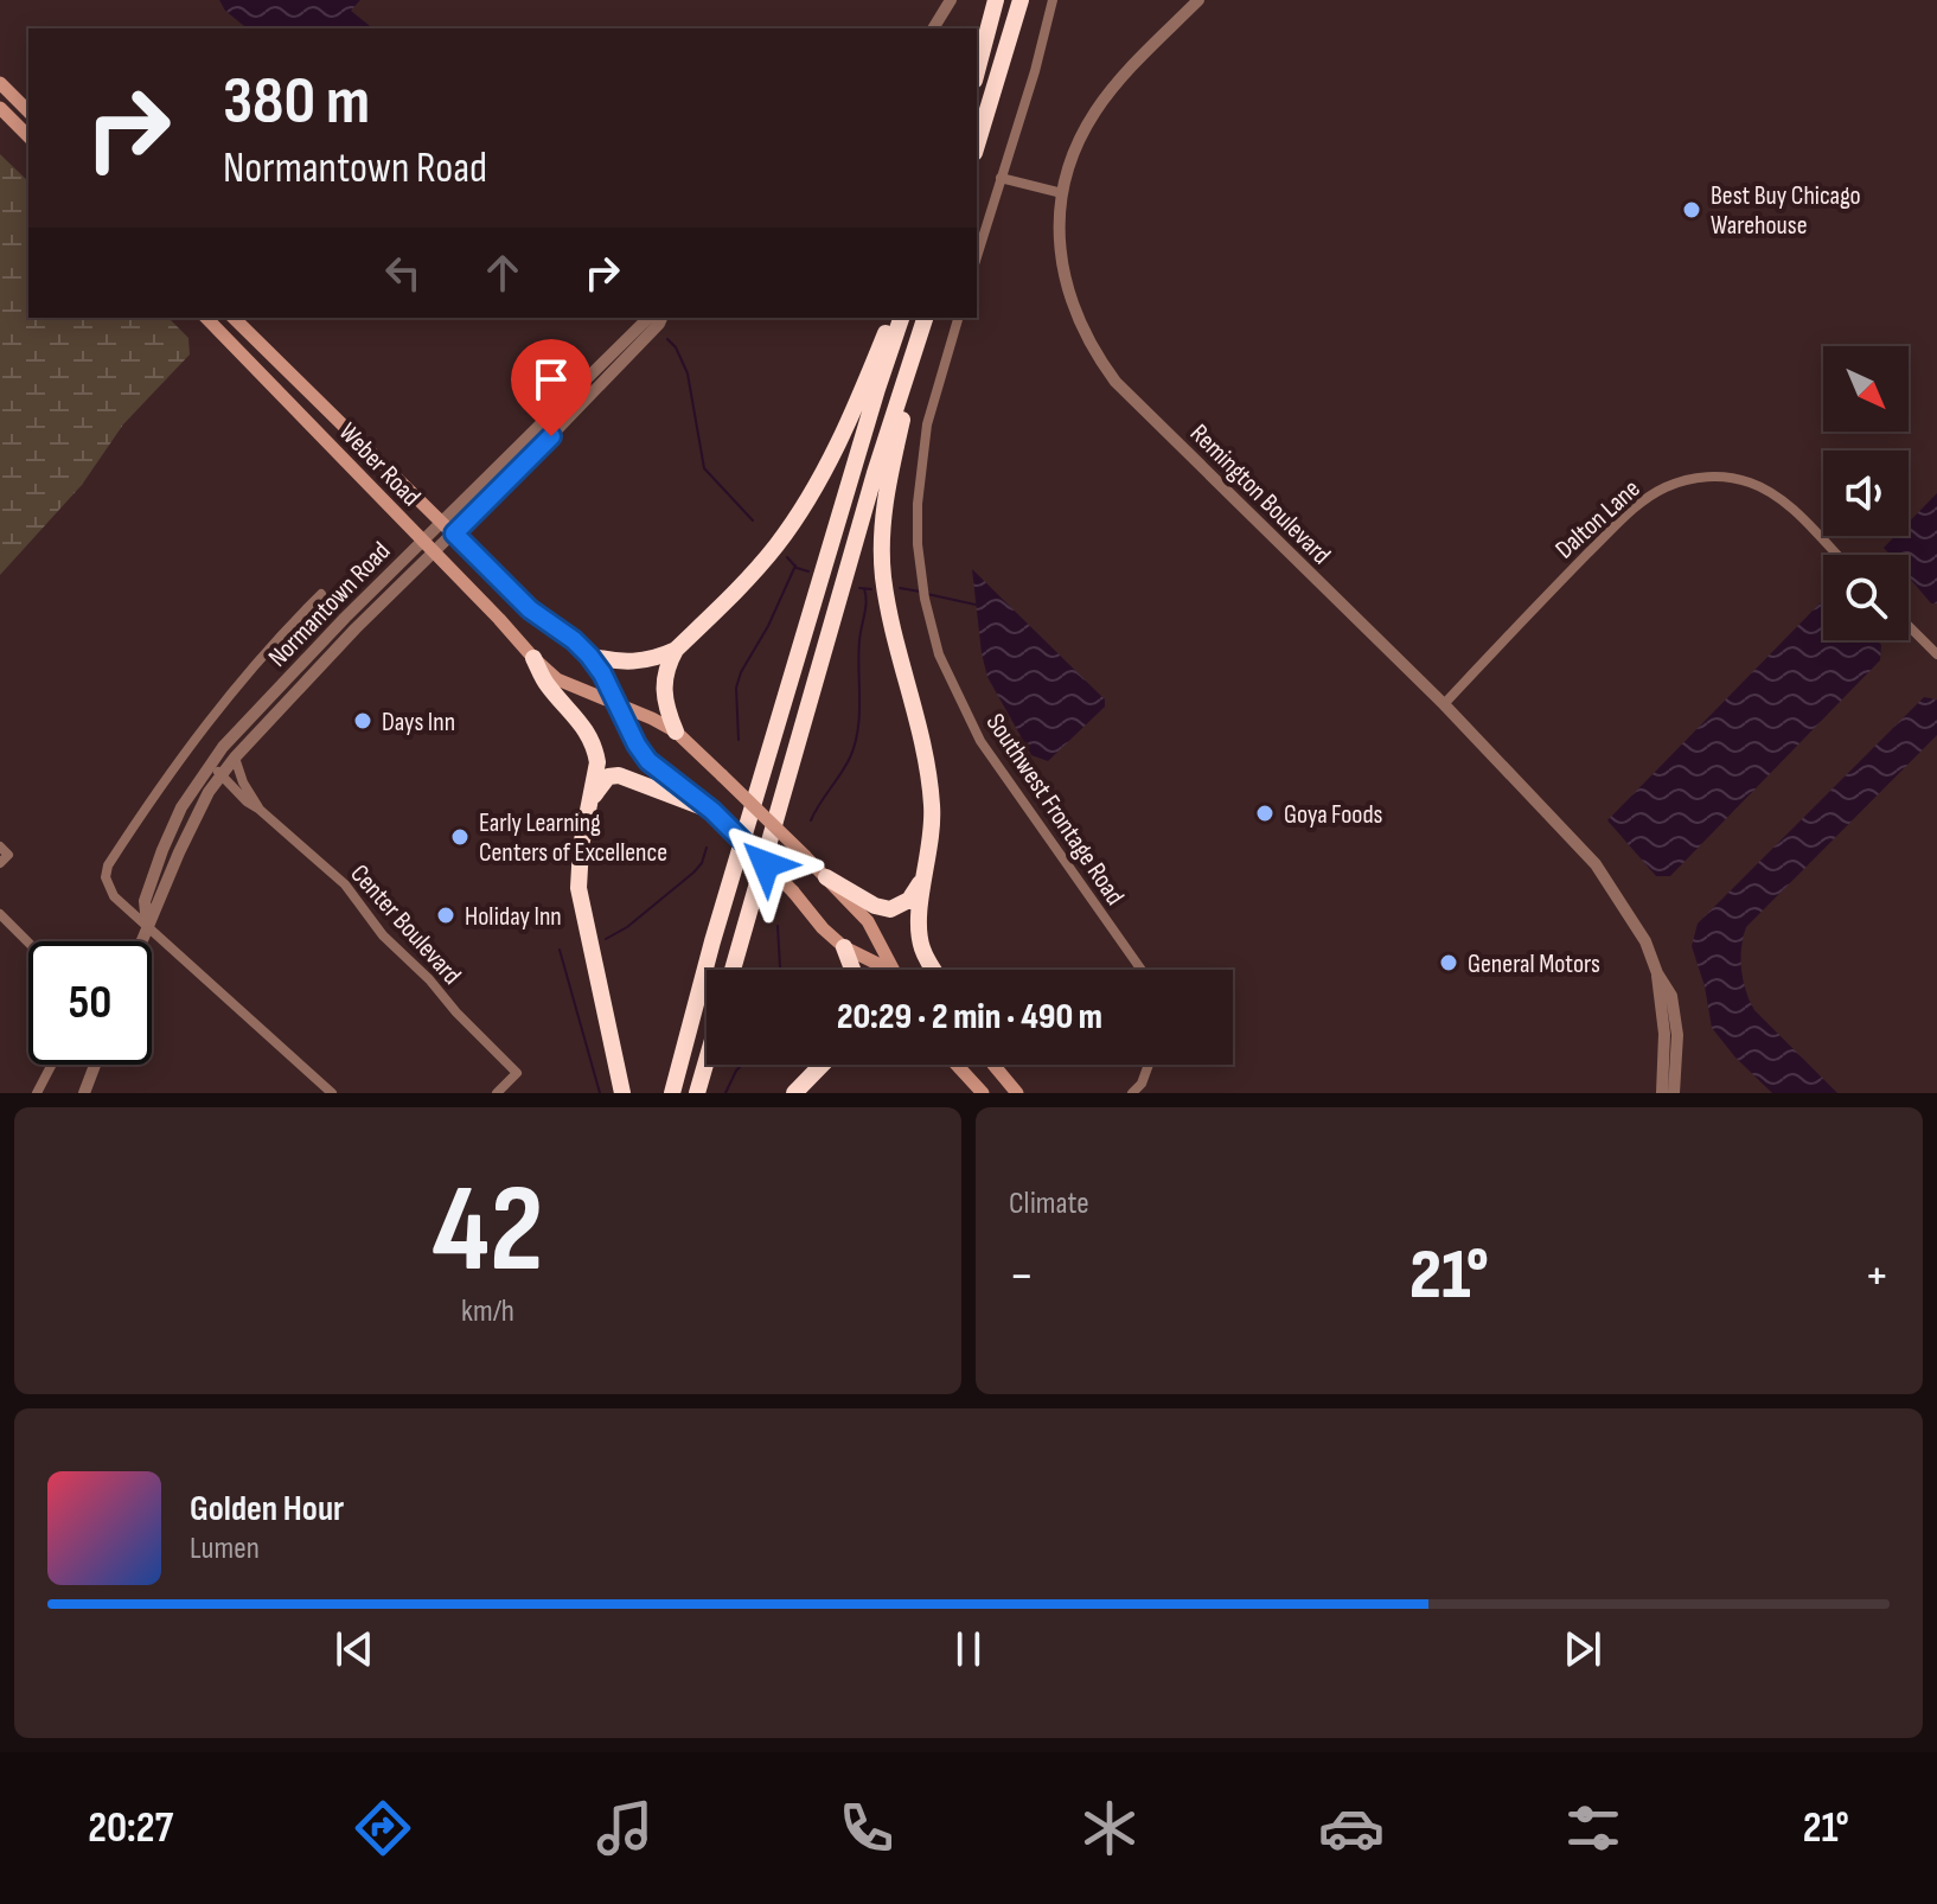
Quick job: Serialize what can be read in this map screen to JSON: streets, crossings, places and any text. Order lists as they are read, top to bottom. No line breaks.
{"streets":{"main road":["Weber Road"],"street":["Remington Boulevard","Dalton Lane","Normantown Road","Southwest Frontage Road","Center Boulevard"]},"crossings":[["Weber Road","Normantown Road"],["Remington Boulevard","Dalton Lane"],["Normantown Road","Center Boulevard"]],"places":["Best Buy Chicago Warehouse","Days Inn","Goya Foods","Early Learning Centers of Excellence","Holiday Inn","General Motors"],"north":"bottom right","page":{"turn":["380 m","Normantown Road"],"limit":"50","trip":"20:29 · 2 min · 490 m","tile":[["42","km/h"],"Climate"],"heat":["−","21°","+"],"song":["Golden Hour","Lumen"],"tabs":["20:27","21°"]}}
